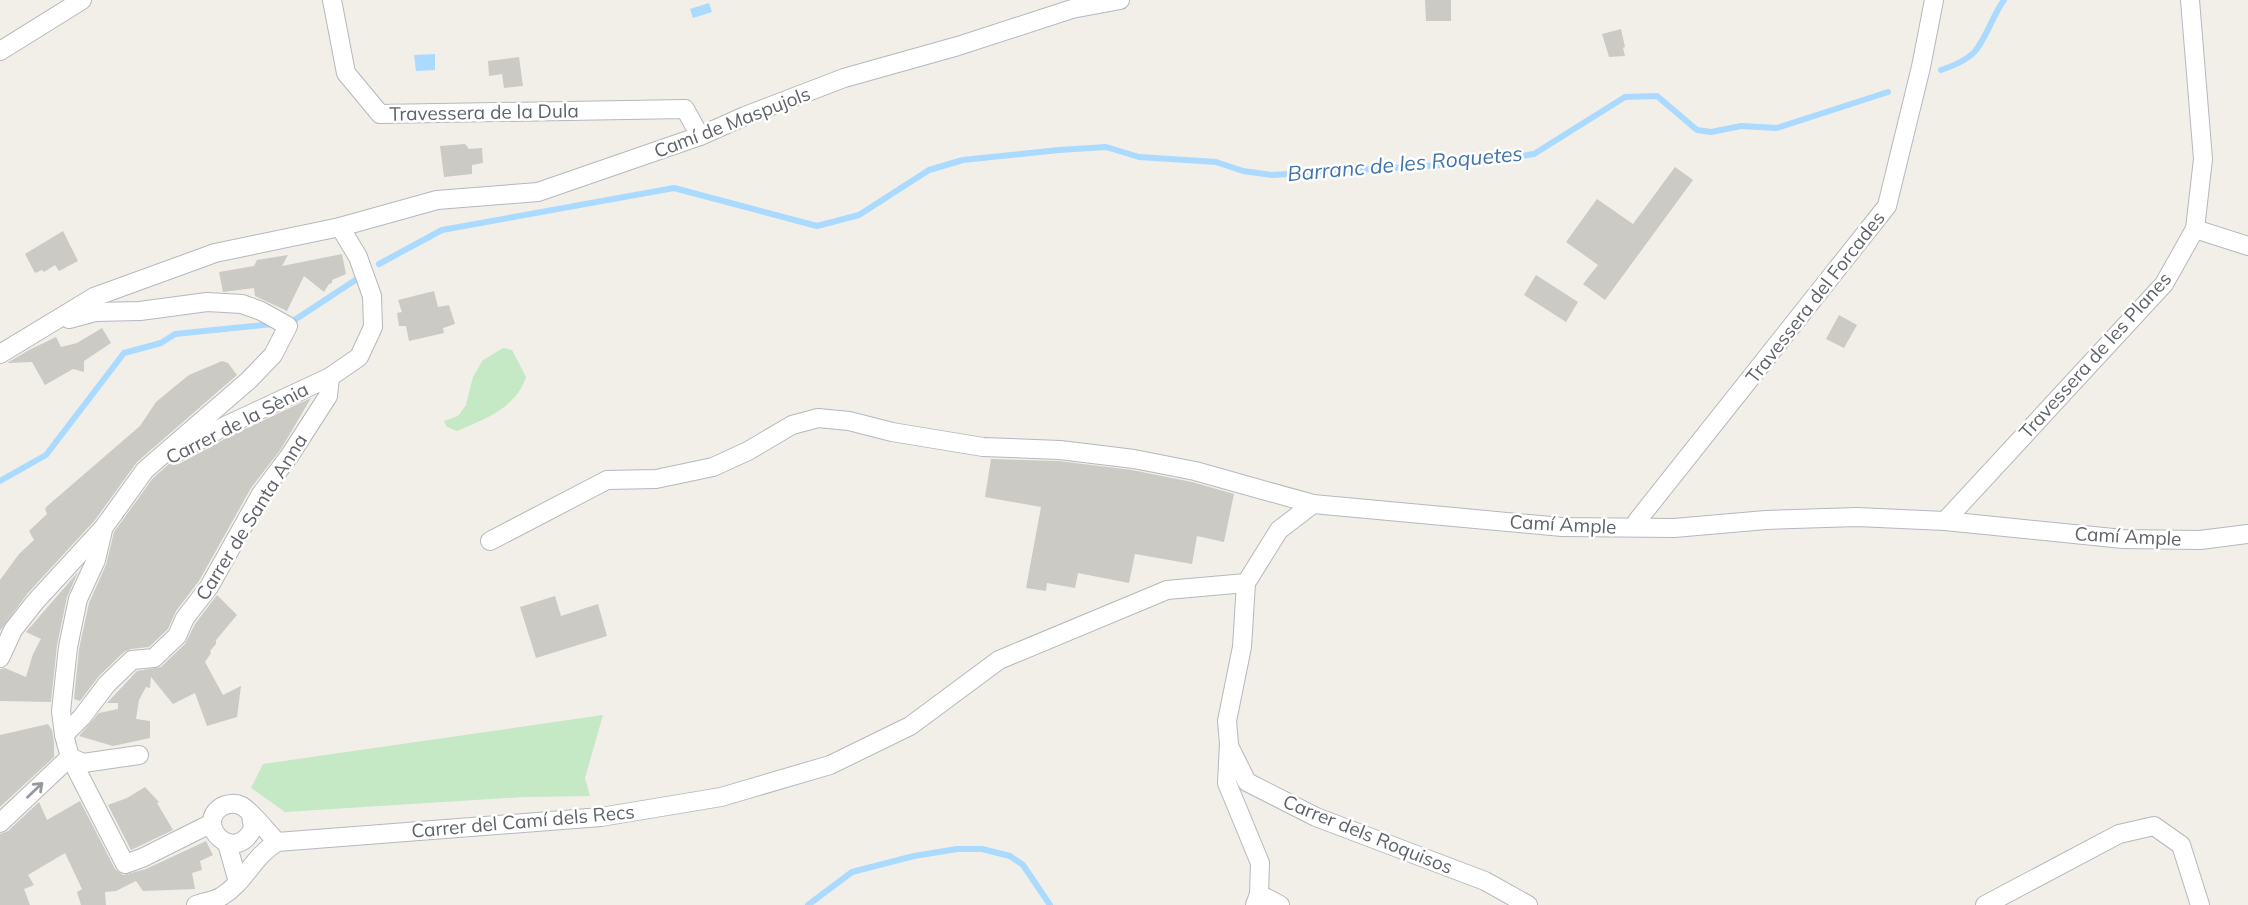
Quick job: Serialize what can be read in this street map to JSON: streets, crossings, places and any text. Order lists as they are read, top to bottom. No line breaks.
{"streets":{"street":["Travessera de la Dula","Camí de Maspujols","Travessera del Forcades","Travessera de les Planes","Carrer de la Sènia","Carrer de Santa Anna","Camí Ample","Carrer del Camí dels Recs","Carrer dels Roquisos"]},"crossings":[["Travessera de la Dula","Camí de Maspujols"],["Travessera de les Planes","Camí Ample"],["Carrer de la Sènia","Carrer de Santa Anna"]],"water":["Barranc de les Roquetes"]}
